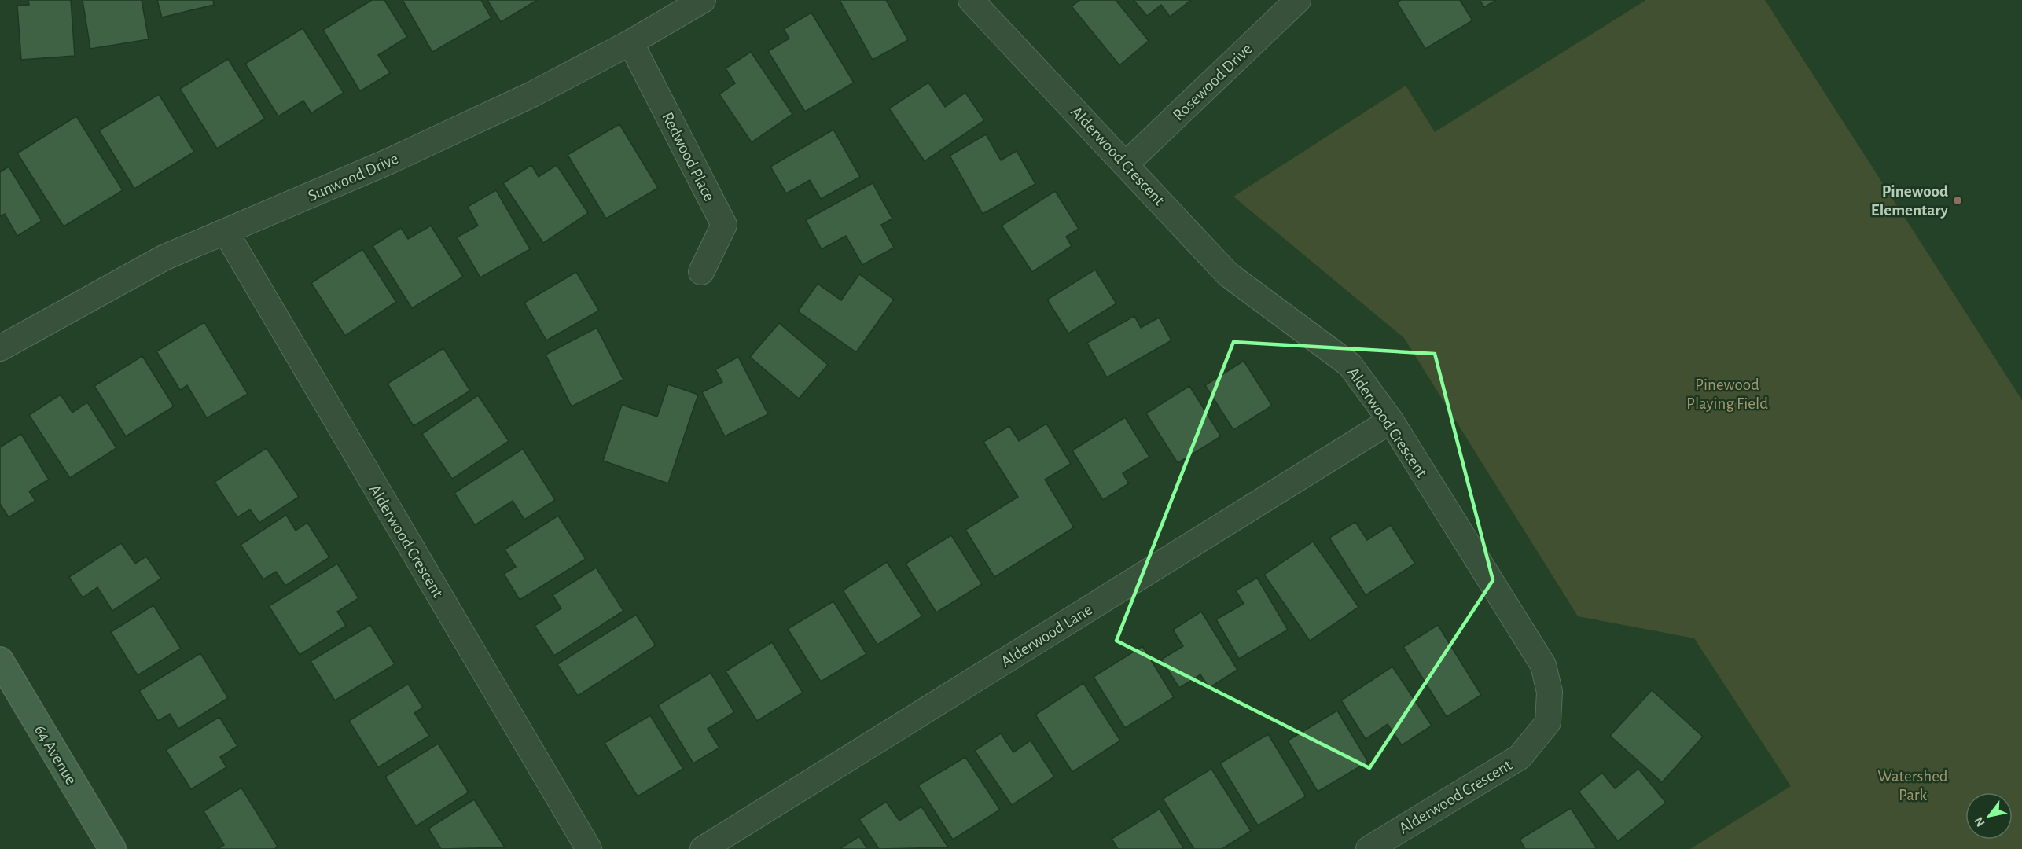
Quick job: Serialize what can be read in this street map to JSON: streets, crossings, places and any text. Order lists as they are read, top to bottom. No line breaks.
{"streets":{"main road":["64 Avenue"],"street":["Rosewood Drive","Alderwood Crescent","Redwood Place","Sunwood Drive","Alderwood Lane"]},"crossings":[["Rosewood Drive","Alderwood Crescent"],["Alderwood Crescent","Sunwood Drive"],["Alderwood Crescent","Alderwood Lane"],["Redwood Place","Sunwood Drive"]],"parks":["Pinewood Playing Field","Watershed Park"],"places":["Pinewood Elementary"],"north":"bottom left"}
